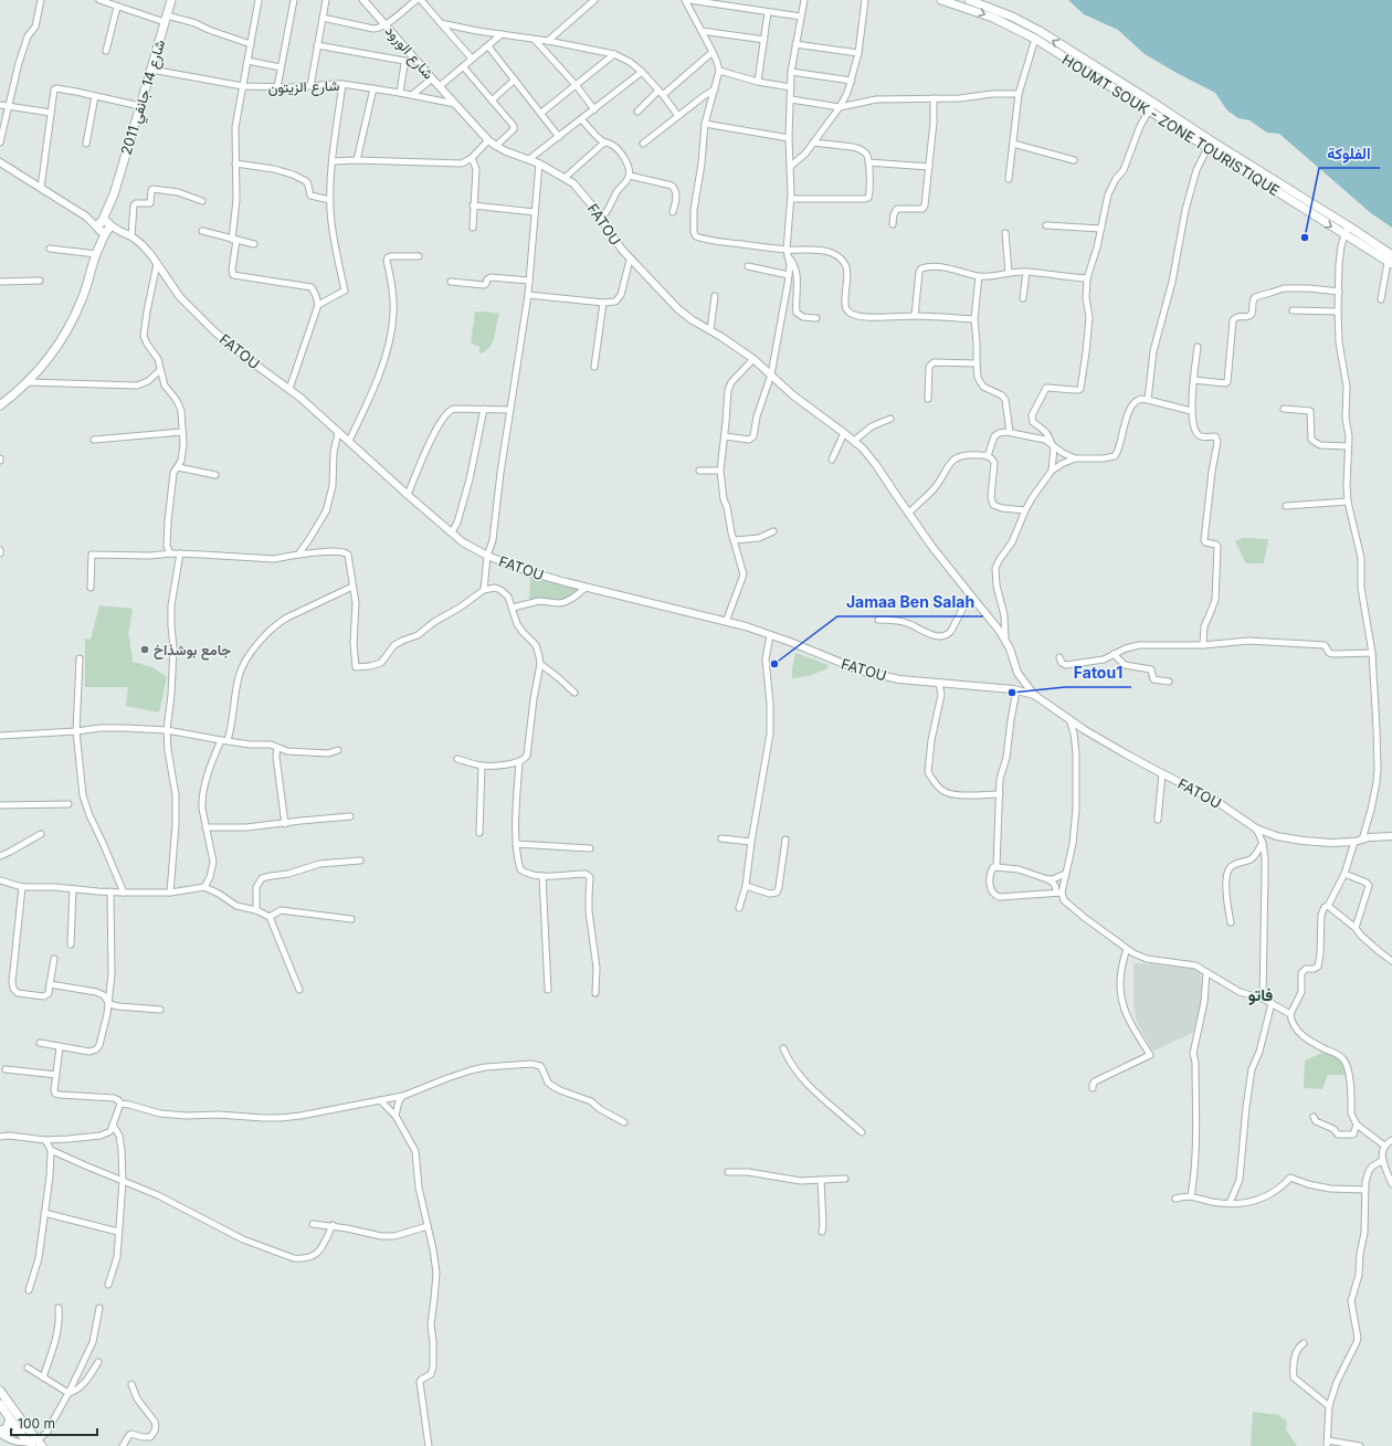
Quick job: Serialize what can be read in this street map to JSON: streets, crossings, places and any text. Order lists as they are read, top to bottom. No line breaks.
{"streets":{"main road":["شارع 14 جانفي 2011","HOUMT SOUK - ZONE TOURISTIQUE"],"street":["شارع الورود","شارع الزيتون","FATOU"]},"crossings":[["شارع الورود","شارع الزيتون"],["شارع الورود","FATOU"],["شارع الزيتون","شارع 14 جانفي 2011"],["شارع الزيتون","FATOU"],["شارع 14 جانفي 2011","FATOU"]],"districts":["فاتو"],"places":["الفلوكة","جامع بوشذاخ","Jamaa Ben Salah","Fatou1"],"scale_bar":"100 m"}
